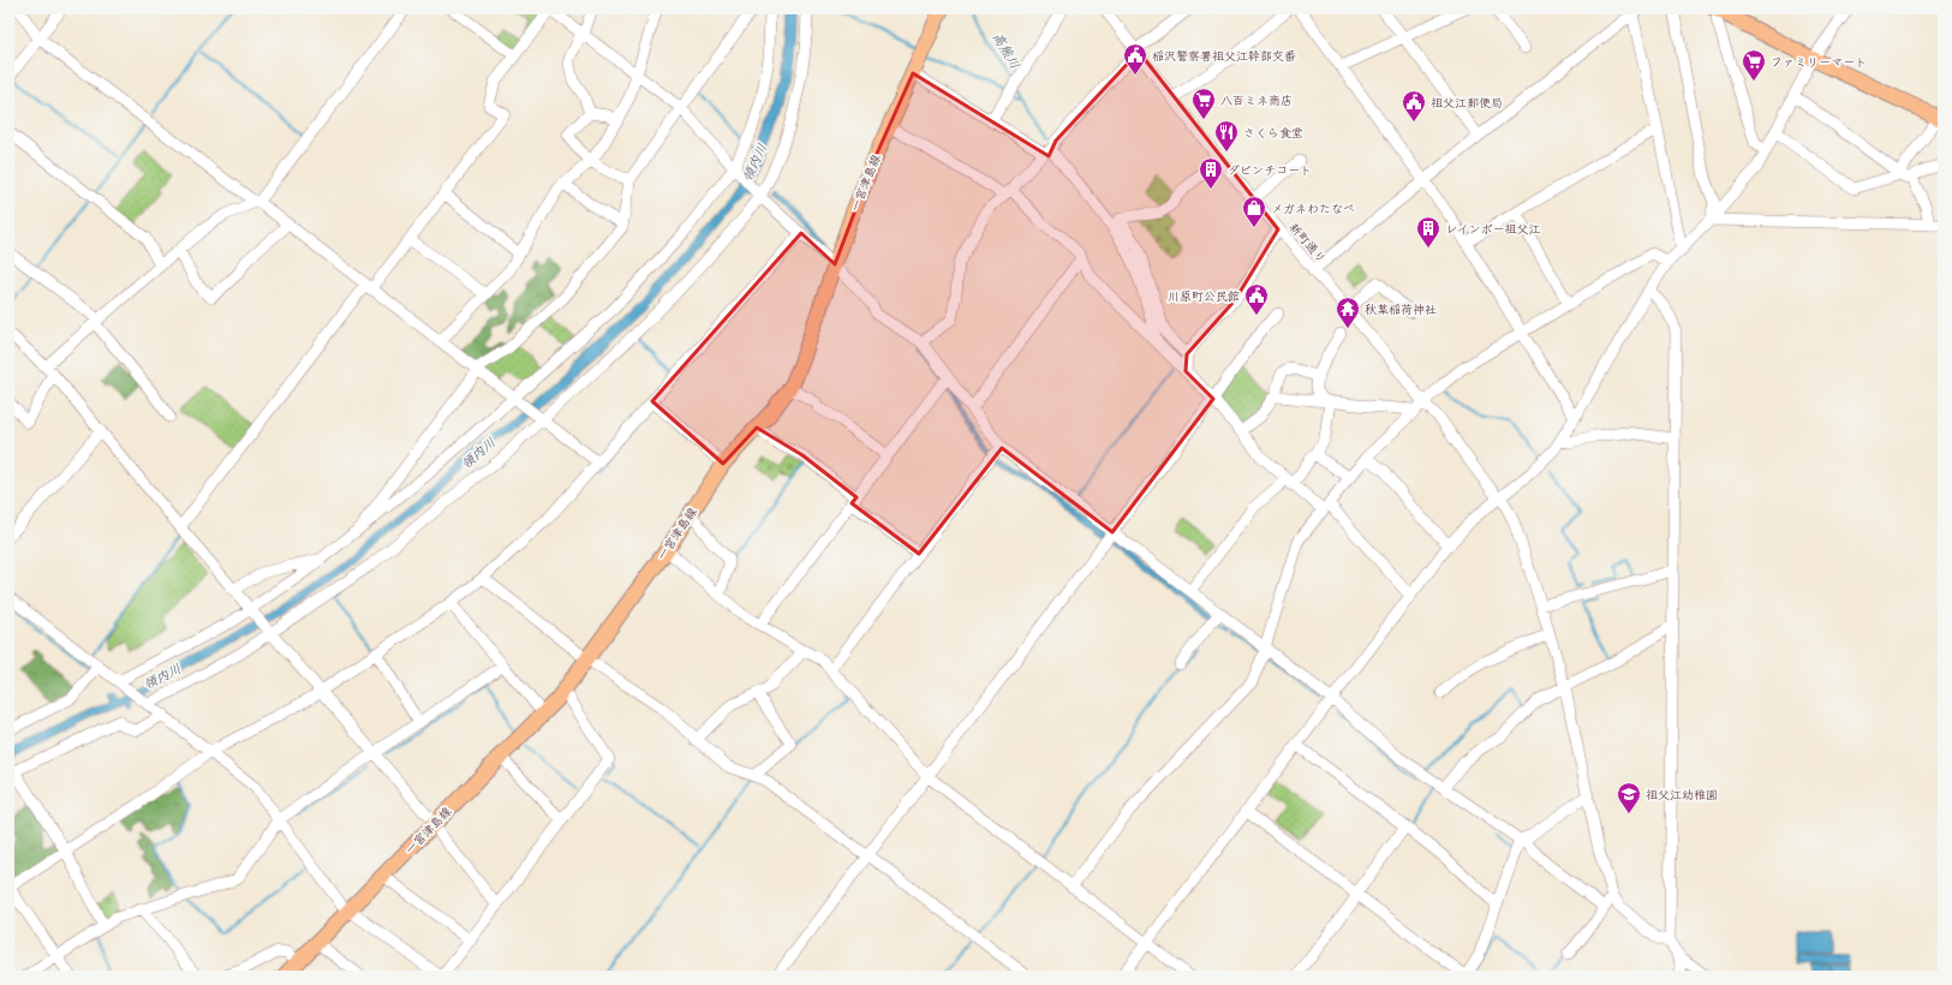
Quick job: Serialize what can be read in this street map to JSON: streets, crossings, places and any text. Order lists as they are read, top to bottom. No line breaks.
{"streets":{"main road":["一宮津島線"],"street":["新町通り"]},"water":["高熊川","領内川"],"places":{"public building":["稲沢警察署祖父江幹部交番","祖父江郵便局","川原町公民館"],"supermarket":["ファミリーマート","八百ミネ商店"],"restaurant":["さくら食堂"],"building":["ダビンチコート","レインボー祖父江"],"shop":["メガネわたなべ"],"temple":["秋葉稲荷神社"],"school or university":["祖父江幼稚園"]}}
